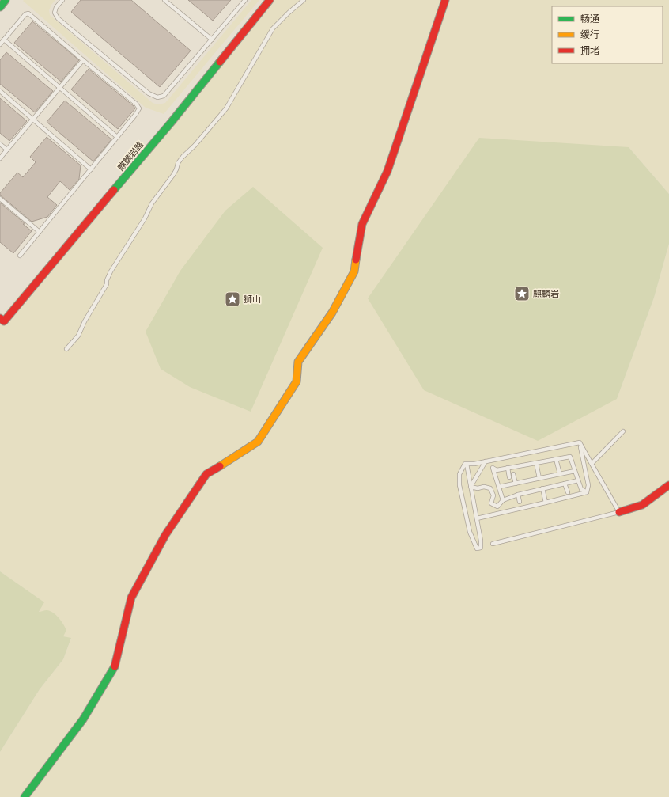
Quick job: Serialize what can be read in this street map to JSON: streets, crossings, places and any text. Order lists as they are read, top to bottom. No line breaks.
{"streets":{"street":["麒麟岩路"]},"places":{"place":["麒麟岩","狮山"]},"legend":["畅通","缓行","拥堵"]}
